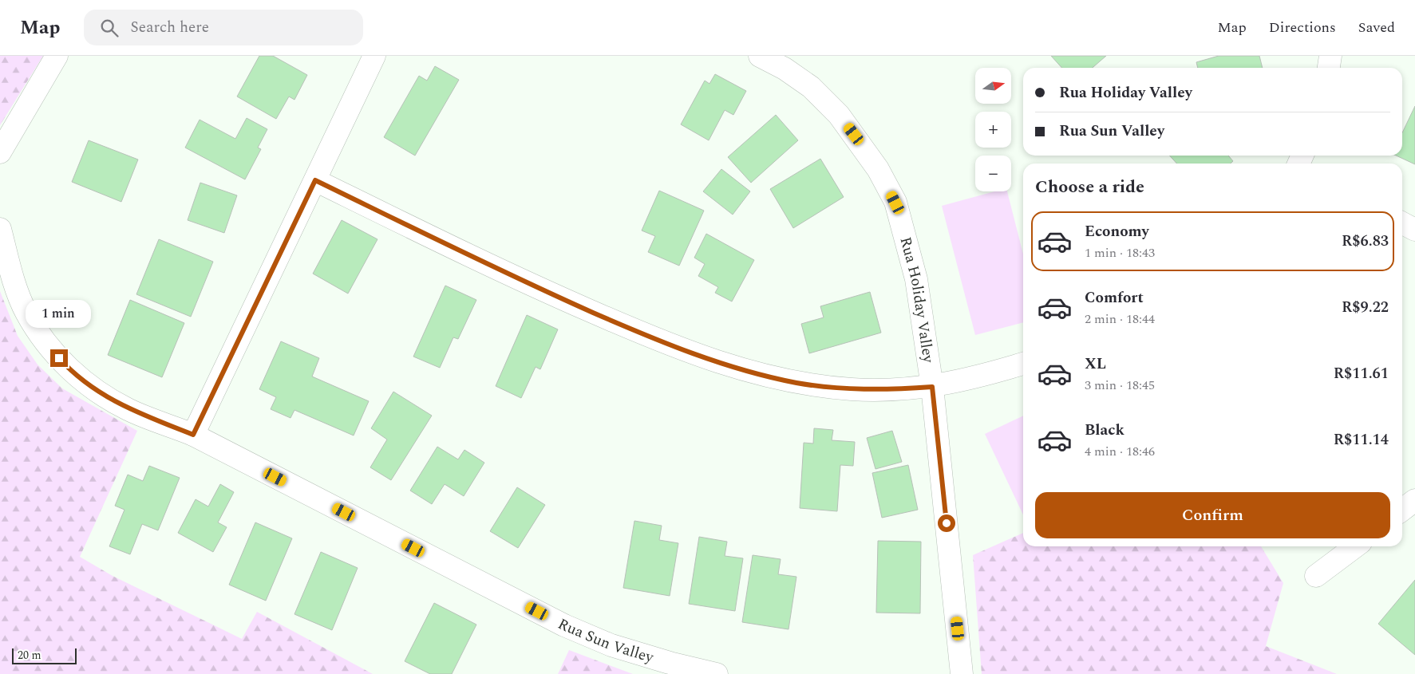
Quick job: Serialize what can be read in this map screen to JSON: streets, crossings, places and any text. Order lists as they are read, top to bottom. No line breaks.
{"streets":{"street":["Rua Holiday Valley","Rua Sun Valley"]},"scale_bar":"20 m","north":"right","page":{"header":"Map","search":"Search here","nav":["Map","Directions","Saved"],"map_buttons":["+","−"],"banner":["Rua Holiday Valley","Rua Sun Valley"],"heading":"Choose a ride","list":[{"name":"Economy","note":"1 min · 18:43","value":"R$6.83"},{"name":"Comfort","note":"2 min · 18:44","value":"R$9.22"},{"name":"XL","note":"3 min · 18:45","value":"R$11.61"},{"name":"Black","note":"4 min · 18:46","value":"R$11.14"}],"bubble":"1 min","buttons":"Confirm","scale":"20 m"}}
